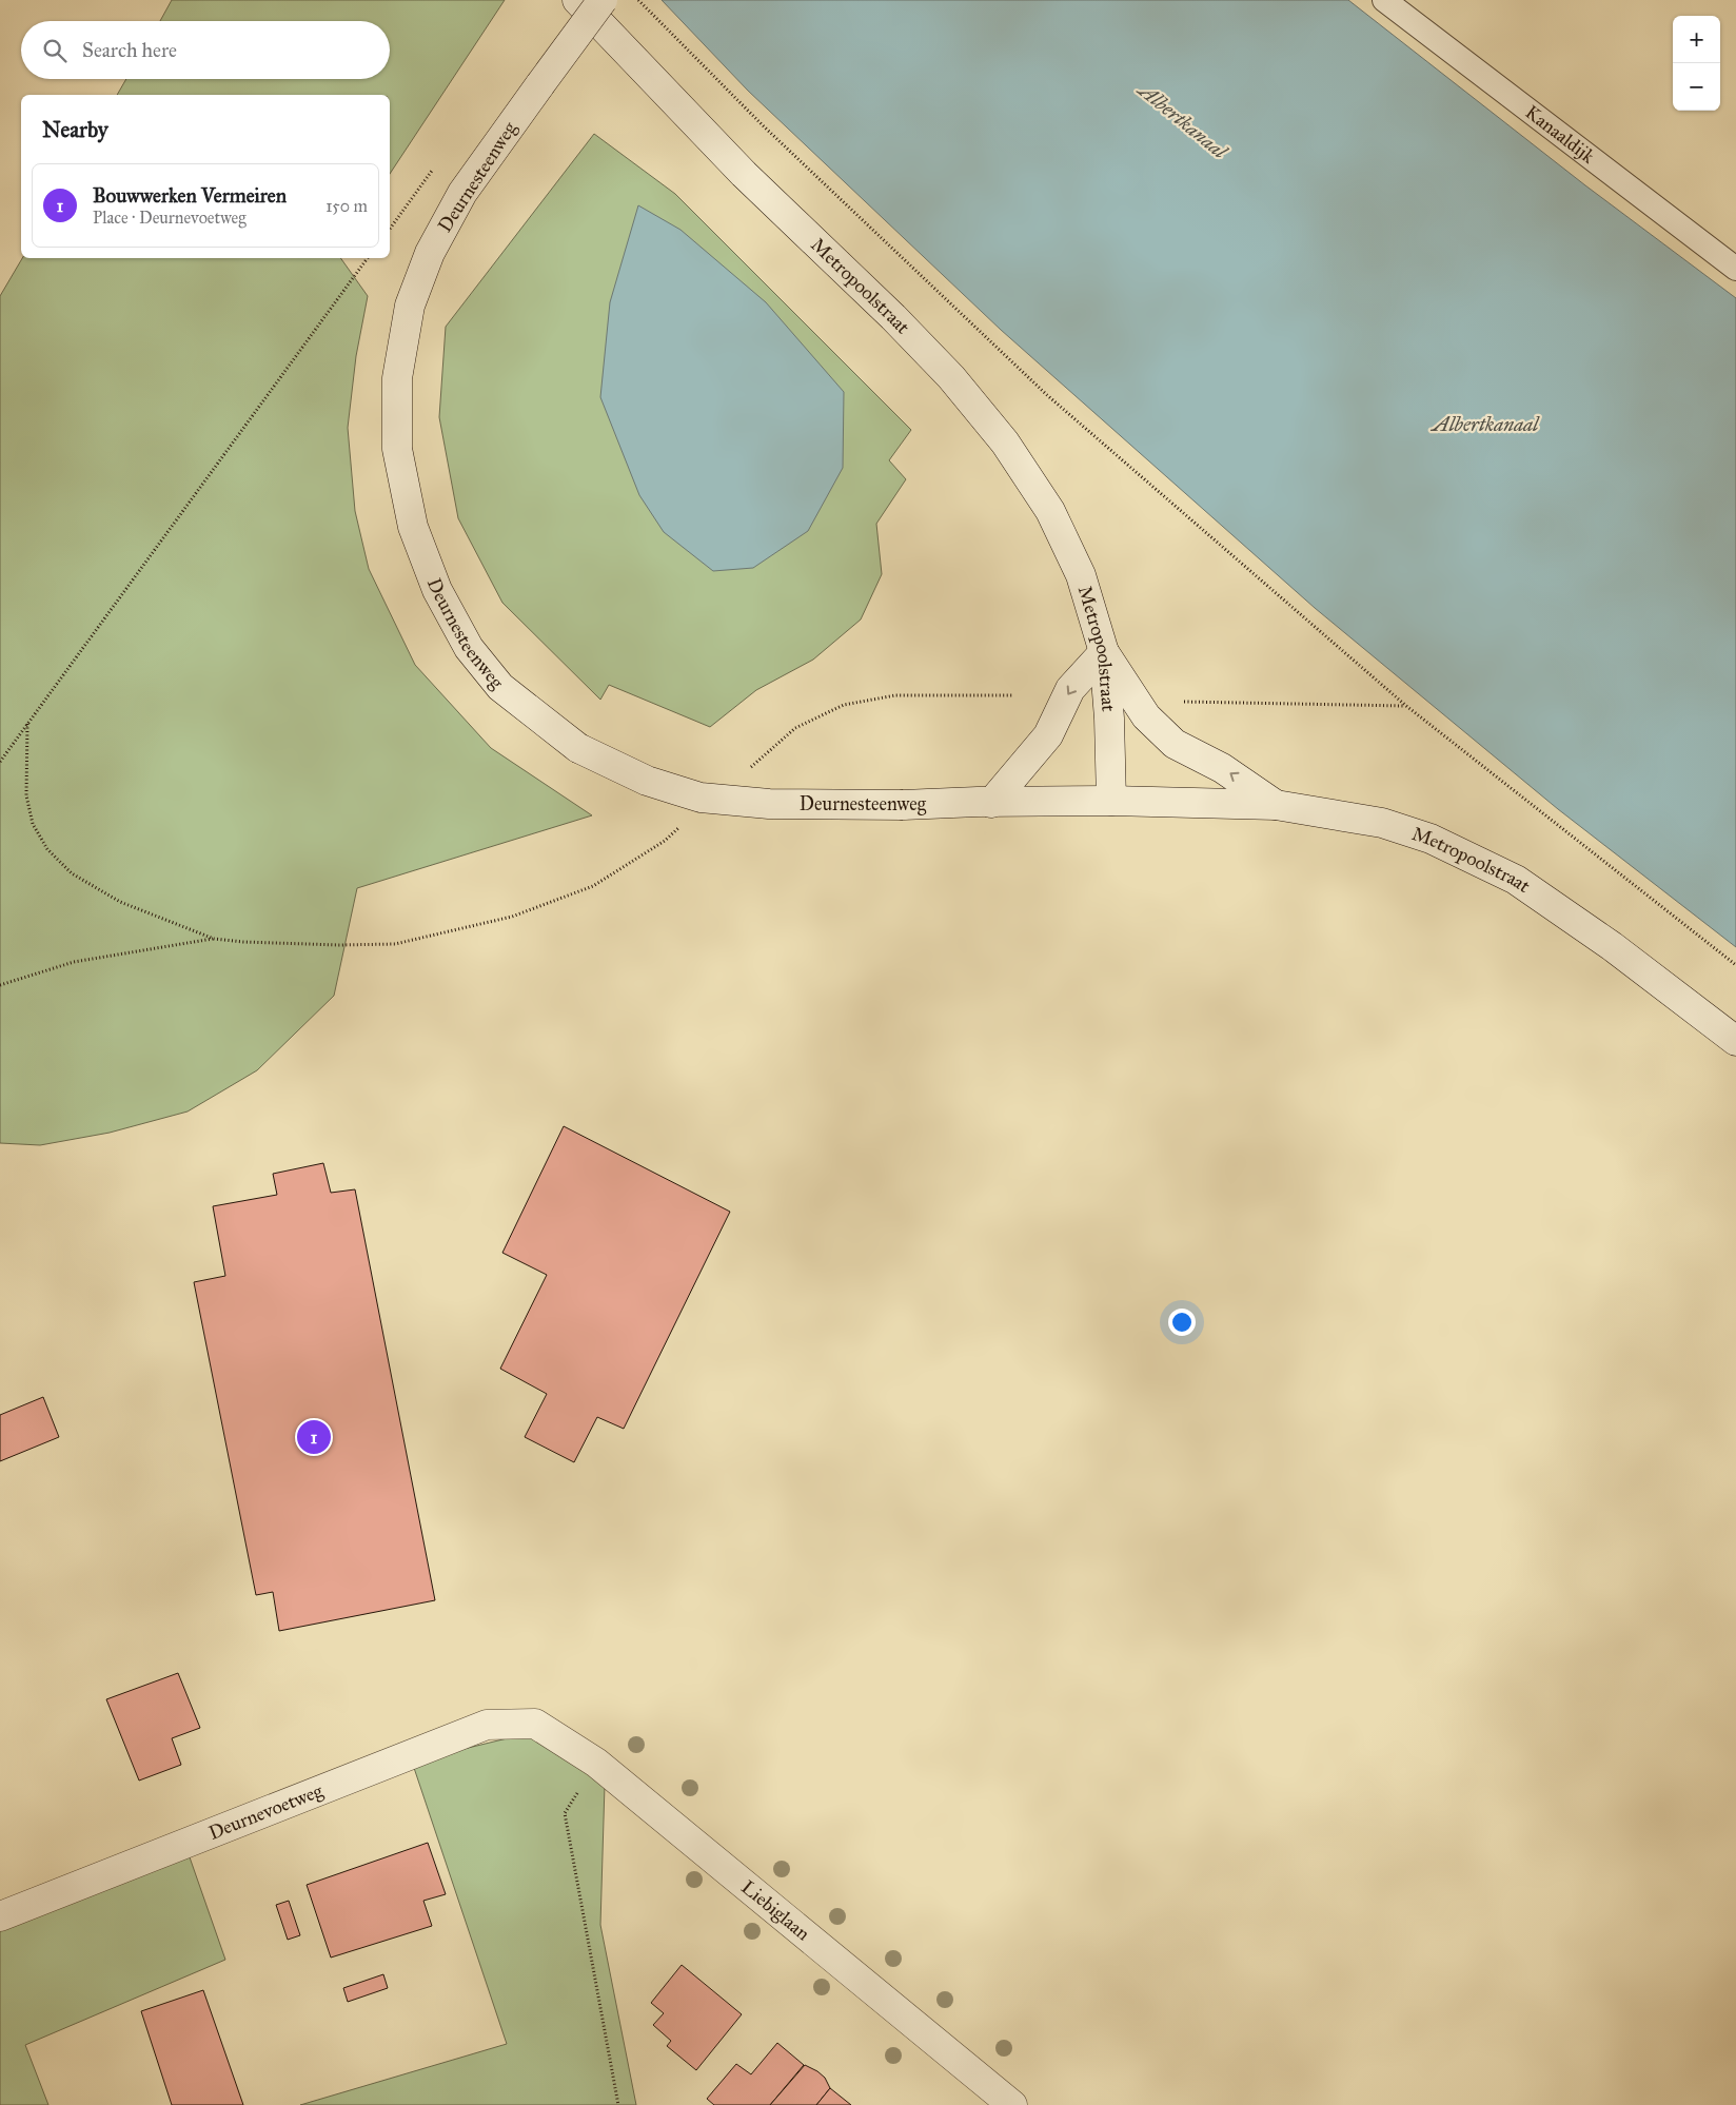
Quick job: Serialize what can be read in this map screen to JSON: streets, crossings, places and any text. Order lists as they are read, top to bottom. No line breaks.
{"streets":{"street":["Deurnesteenweg","Metropoolstraat","Deurnevoetweg","Liebiglaan"],"lane":["Kanaaldijk"]},"crossings":[["Deurnesteenweg","Metropoolstraat"],["Deurnevoetweg","Liebiglaan"]],"water":["Albertkanaal"],"page":{"map_buttons":["+","−"],"search":"Search here","heading":"Nearby","list":[{"mark":"1","name":"Bouwwerken Vermeiren","note":"Place · Deurnevoetweg","value":"150 m"}],"pins":"1"}}
